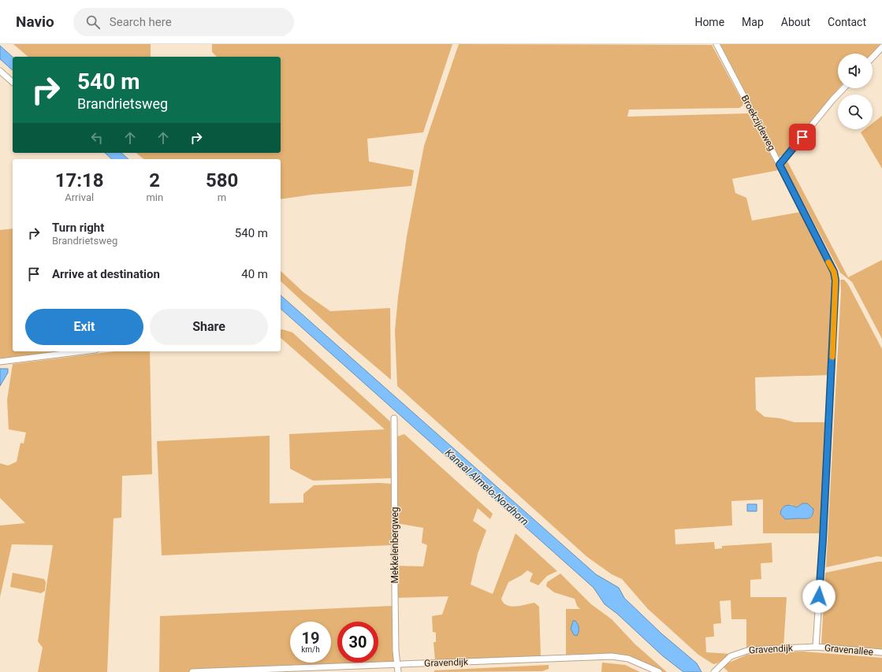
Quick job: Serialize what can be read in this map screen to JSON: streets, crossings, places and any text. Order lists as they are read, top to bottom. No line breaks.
{"streets":{"street":["Broekzijdeweg","Mekkelenbergweg","Gravendijk","Gravenallee"]},"crossings":[["Broekzijdeweg","Gravendijk"],["Broekzijdeweg","Gravenallee"],["Mekkelenbergweg","Gravendijk"],["Gravendijk","Gravenallee"]],"water":["Kanaal Almelo-Nordhorn"],"page":{"header":"Navio","search":"Search here","nav":["Home","Map","About","Contact"],"turn":["540 m","Brandrietsweg"],"eta":["17:18","Arrival","2","min","580","m"],"list":[{"name":"Turn right","note":"Brandrietsweg","value":"540 m"},{"name":"Arrive at destination","value":"40 m"}],"buttons":["Exit","Share"],"speed":"19 km/h","limit":"30"}}
